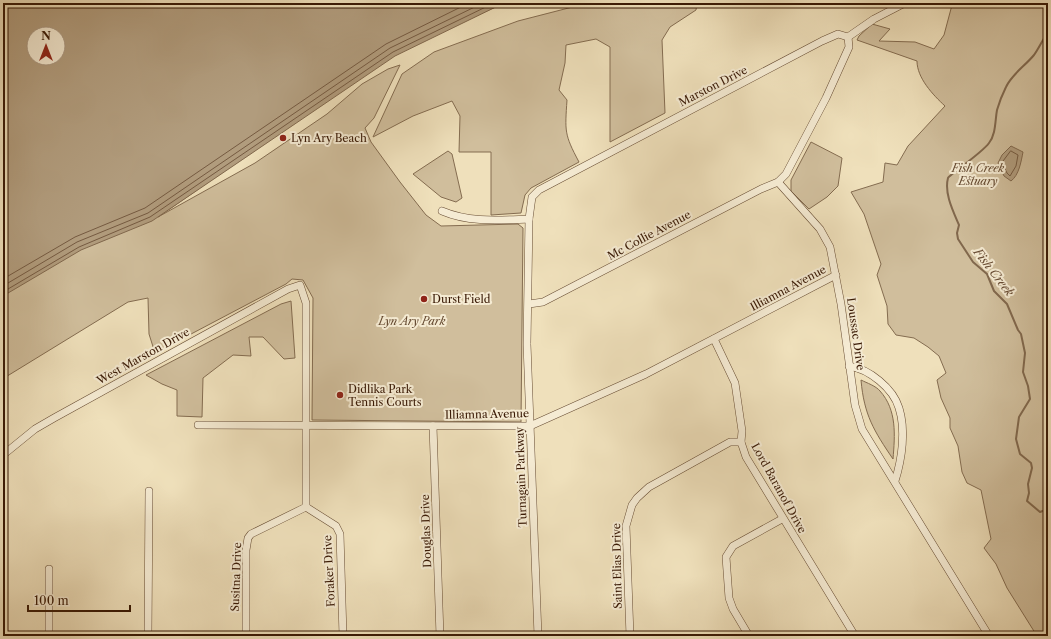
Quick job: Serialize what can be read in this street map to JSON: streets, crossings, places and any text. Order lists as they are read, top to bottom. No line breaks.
{"streets":{"street":["Marston Drive","Mc Collie Avenue","Illiamna Avenue","Loussac Drive","West Marston Drive","Turnagain Parkway","Lord Baranof Drive","Douglas Drive","Saint Elias Drive","Foraker Drive","Susitna Drive"]},"crossings":[["Marston Drive","Turnagain Parkway"],["Mc Collie Avenue","Loussac Drive"],["Mc Collie Avenue","Turnagain Parkway"],["Illiamna Avenue","Loussac Drive"],["Illiamna Avenue","West Marston Drive"],["Illiamna Avenue","Turnagain Parkway"],["Illiamna Avenue","Lord Baranof Drive"],["Illiamna Avenue","Douglas Drive"],["Lord Baranof Drive","Saint Elias Drive"],["Foraker Drive","Susitna Drive"]],"water":["Fish Creek"],"parks":["Fish Creek Estuary","Lyn Ary Park"],"places":["Lyn Ary Beach","Durst Field","Didlika Park Tennis Courts"],"scale_bar":"100 m","north":"top"}
